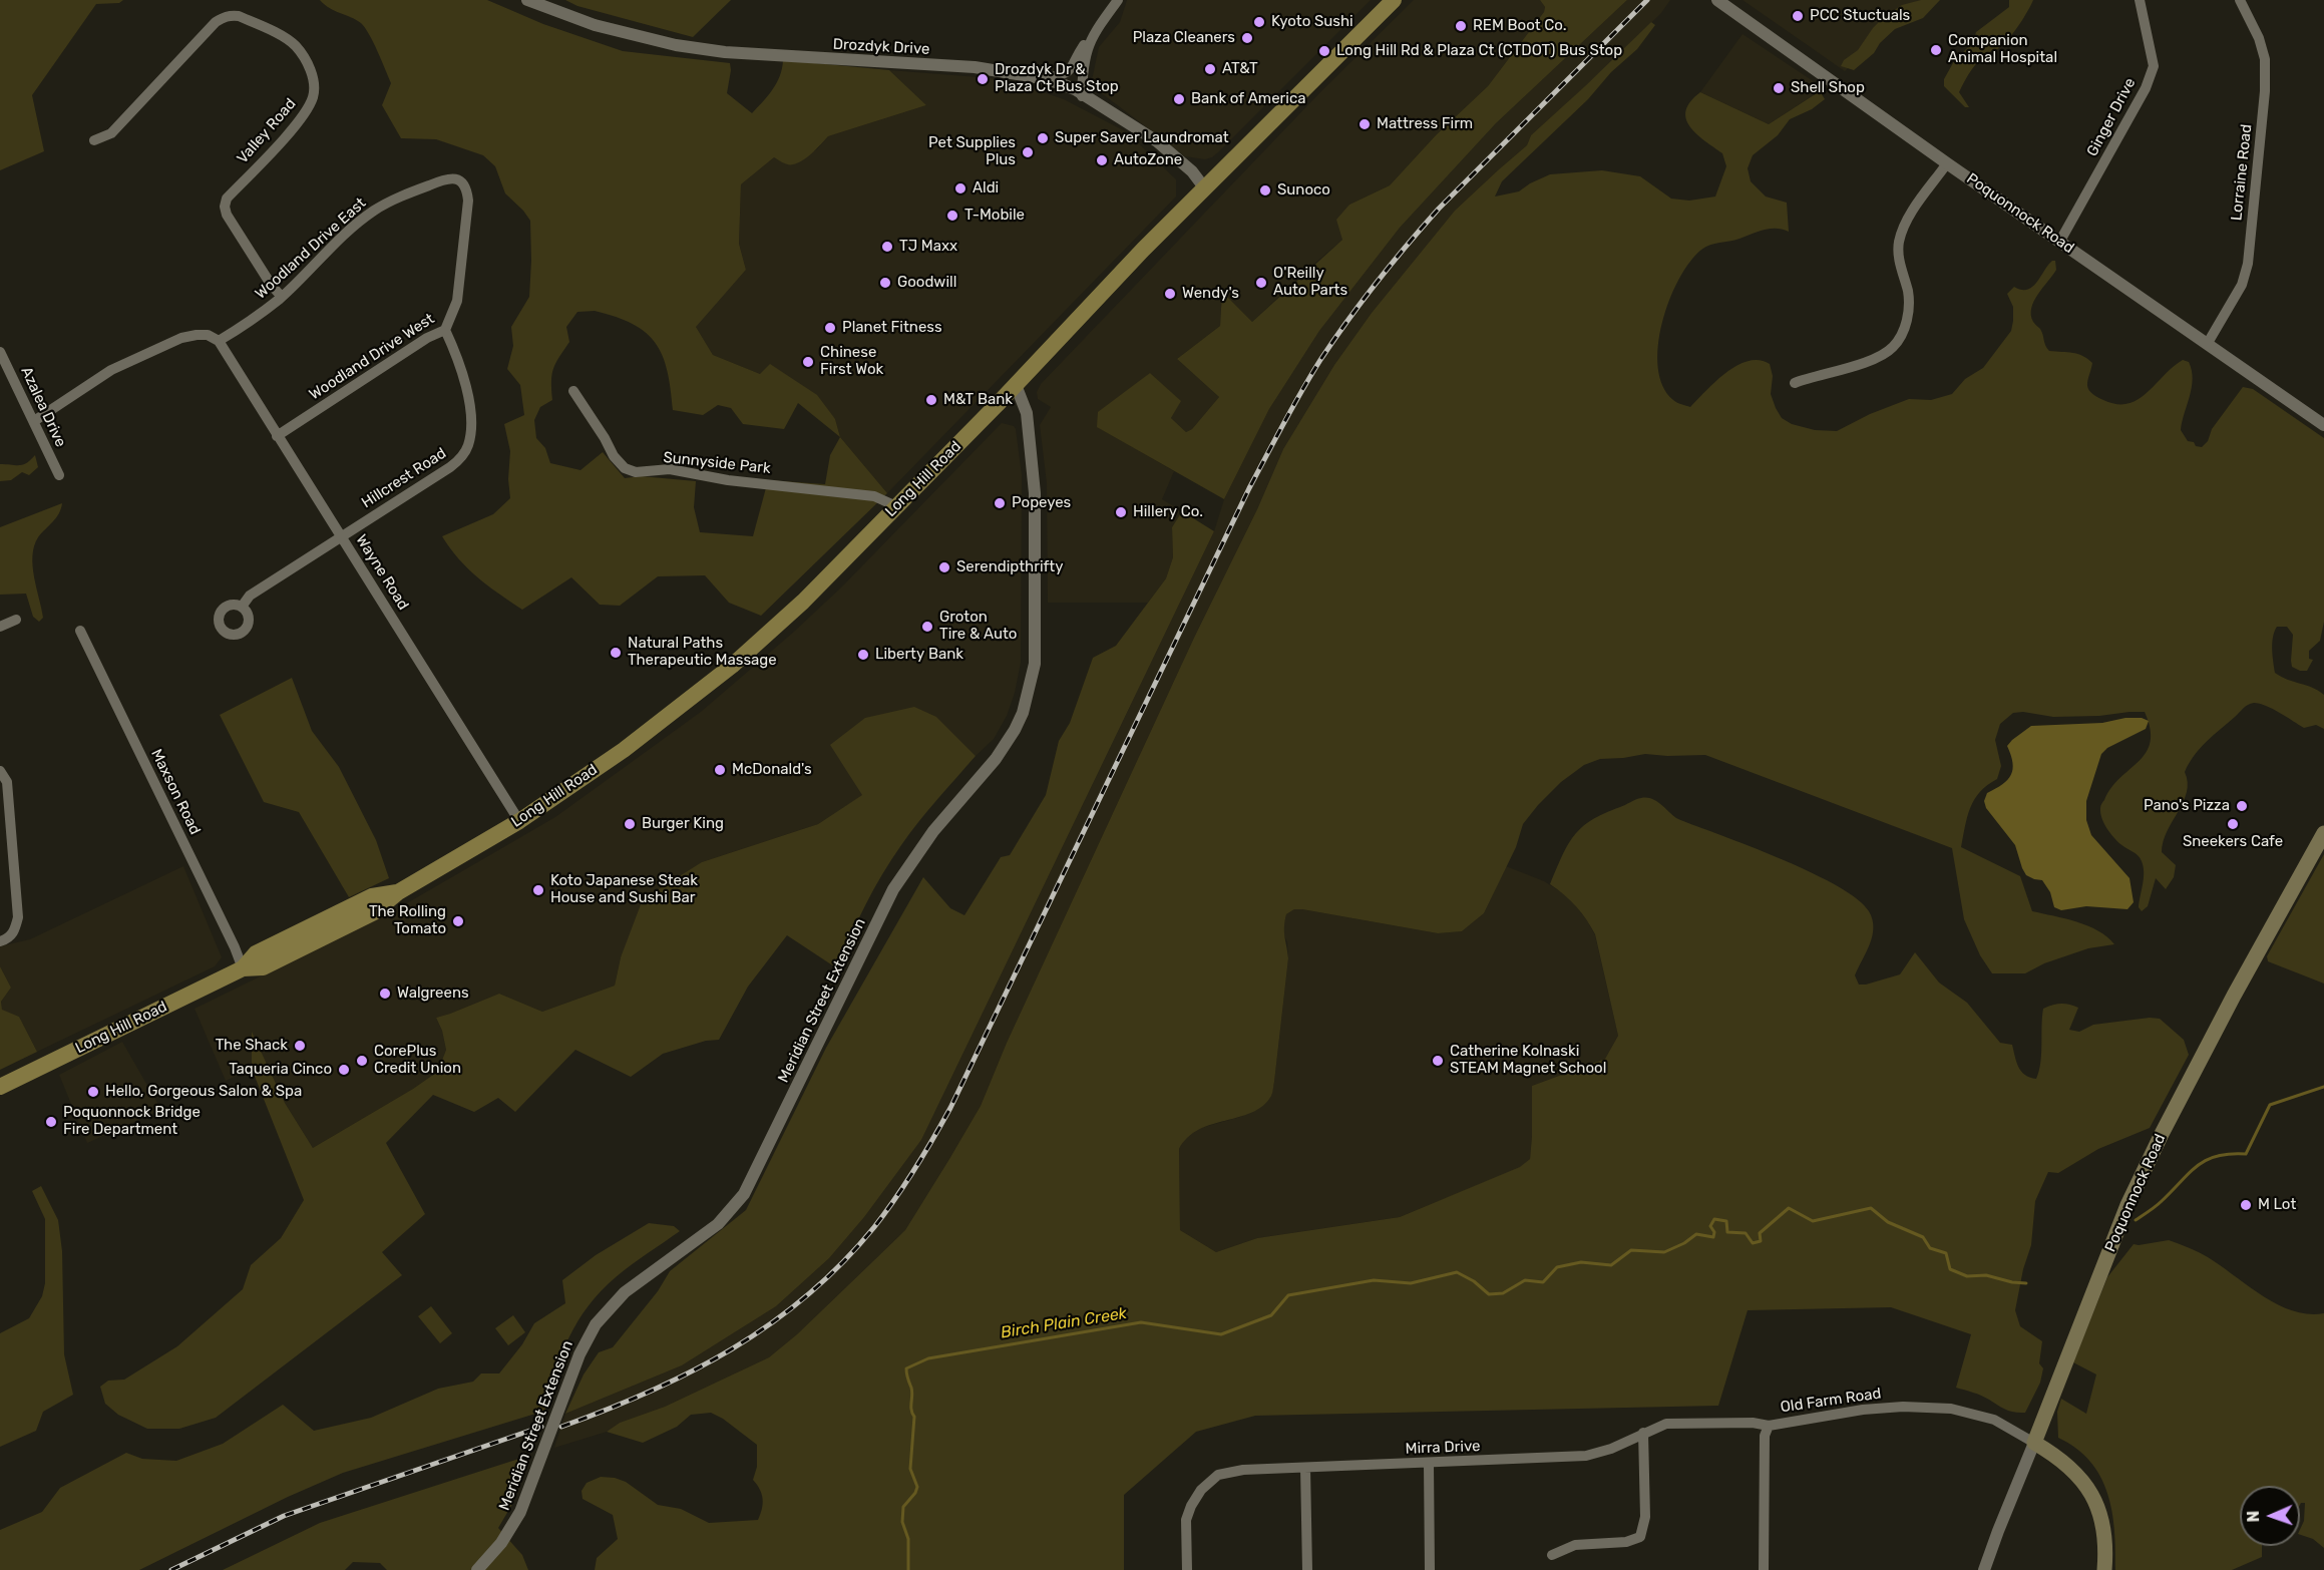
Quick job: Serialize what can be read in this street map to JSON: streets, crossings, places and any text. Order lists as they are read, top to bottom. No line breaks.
{"streets":{"main road":["Poquonnock Road","Long Hill Road"],"street":["Drozdyk Drive","Ginger Drive","Valley Road","Lorraine Road","Woodland Drive East","Woodland Drive West","Azalea Drive","Sunnyside Park","Hillcrest Road","Wayne Road","Maxson Road","Meridian Street Extension","Old Farm Road","Mirra Drive"]},"crossings":[["Drozdyk Drive","Long Hill Road"],["Ginger Drive","Poquonnock Road"],["Valley Road","Woodland Drive East"],["Lorraine Road","Poquonnock Road"],["Poquonnock Road","Old Farm Road"],["Woodland Drive East","Woodland Drive West"],["Woodland Drive East","Wayne Road"],["Woodland Drive West","Hillcrest Road"],["Woodland Drive West","Wayne Road"],["Sunnyside Park","Long Hill Road"],["Hillcrest Road","Wayne Road"],["Long Hill Road","Wayne Road"],["Long Hill Road","Maxson Road"],["Long Hill Road","Meridian Street Extension"],["Old Farm Road","Mirra Drive"]],"water":["Birch Plain Creek"],"places":["PCC Stuctuals","Kyoto Sushi","REM Boot Co.","Plaza Cleaners","Companion Animal Hospital","Long Hill Rd & Plaza Ct (CTDOT) Bus Stop","AT&T","Drozdyk Dr & Plaza Ct Bus Stop","Shell Shop","Bank of America","Mattress Firm","Super Saver Laundromat","Pet Supplies Plus","AutoZone","Aldi","Sunoco","T-Mobile","TJ Maxx","Goodwill","O'Reilly Auto Parts","Wendy's","Planet Fitness","Chinese First Wok","M&T Bank","Popeyes","Hillery Co.","Serendipthrifty","Groton Tire & Auto","Natural Paths Therapeutic Massage","Liberty Bank","McDonald's","Pano's Pizza","Burger King","Sneekers Cafe","Koto Japanese Steak House and Sushi Bar","The Rolling Tomato","Walgreens","The Shack","CorePlus Credit Union","Catherine Kolnaski STEAM Magnet School","Taqueria Cinco","Hello, Gorgeous Salon & Spa","Poquonnock Bridge Fire Department","M Lot"],"north":"left"}
